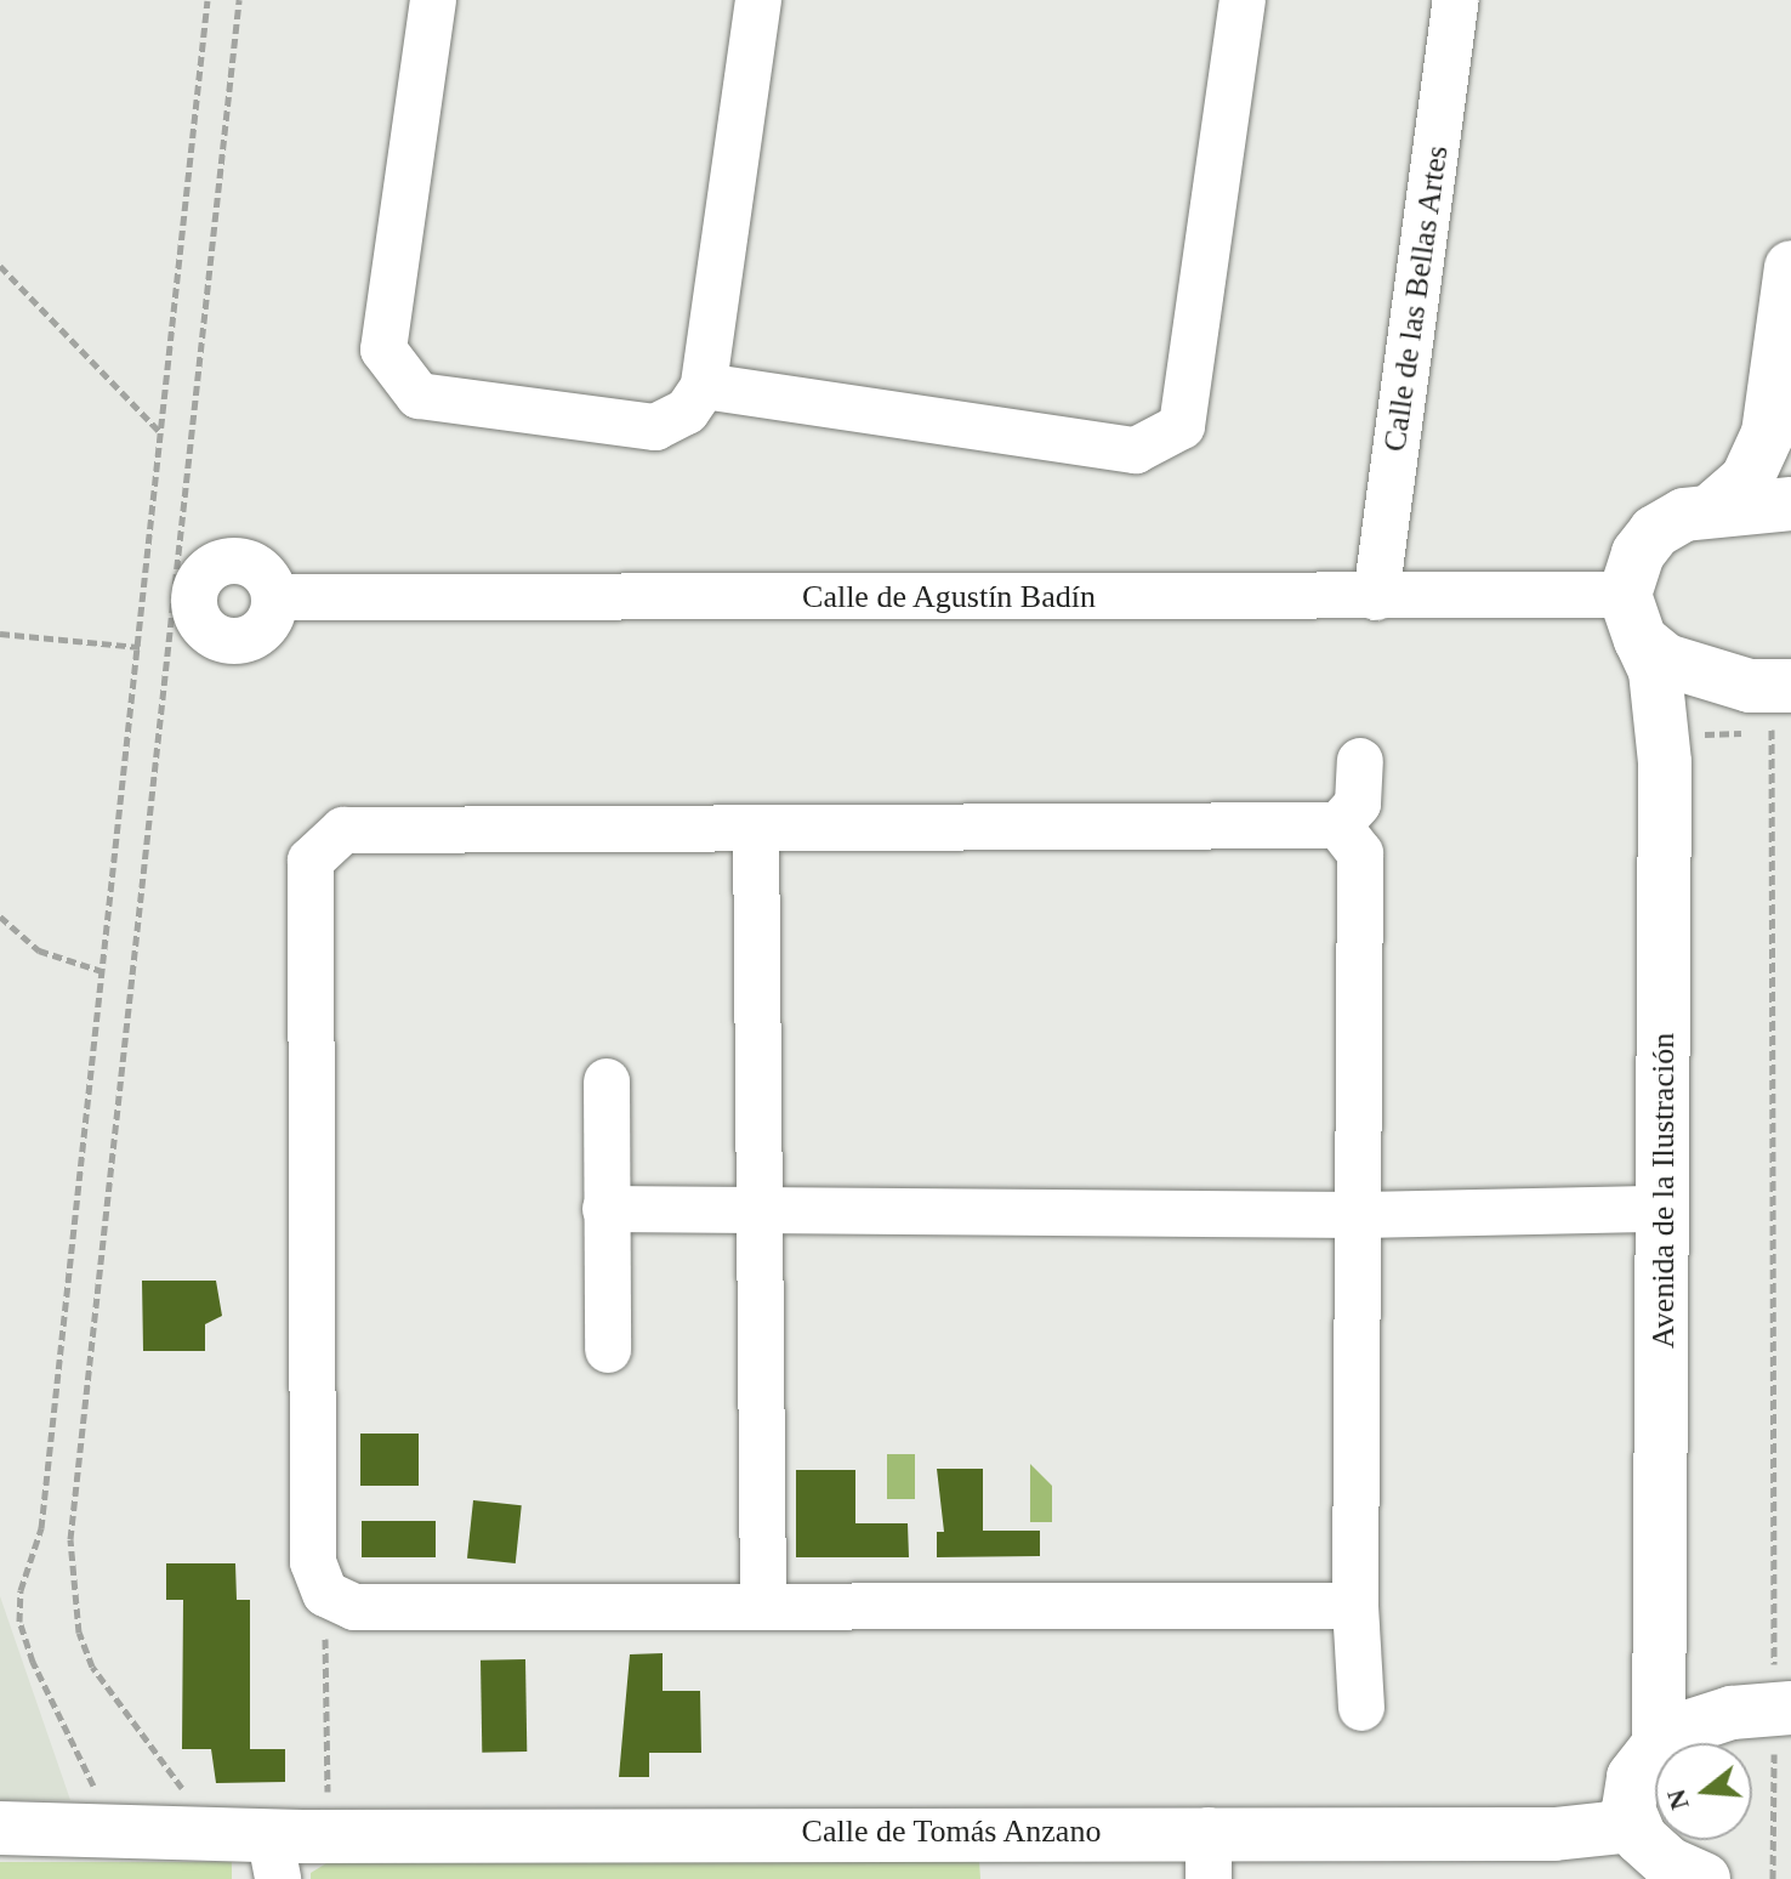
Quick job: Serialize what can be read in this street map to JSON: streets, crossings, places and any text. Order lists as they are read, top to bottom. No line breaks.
{"streets":{"street":["Calle de las Bellas Artes","Calle de Agustín Badín","Avenida de la Ilustración","Calle de Tomás Anzano"]},"crossings":[["Calle de las Bellas Artes","Calle de Agustín Badín"],["Calle de Agustín Badín","Avenida de la Ilustración"]],"north":"left"}
